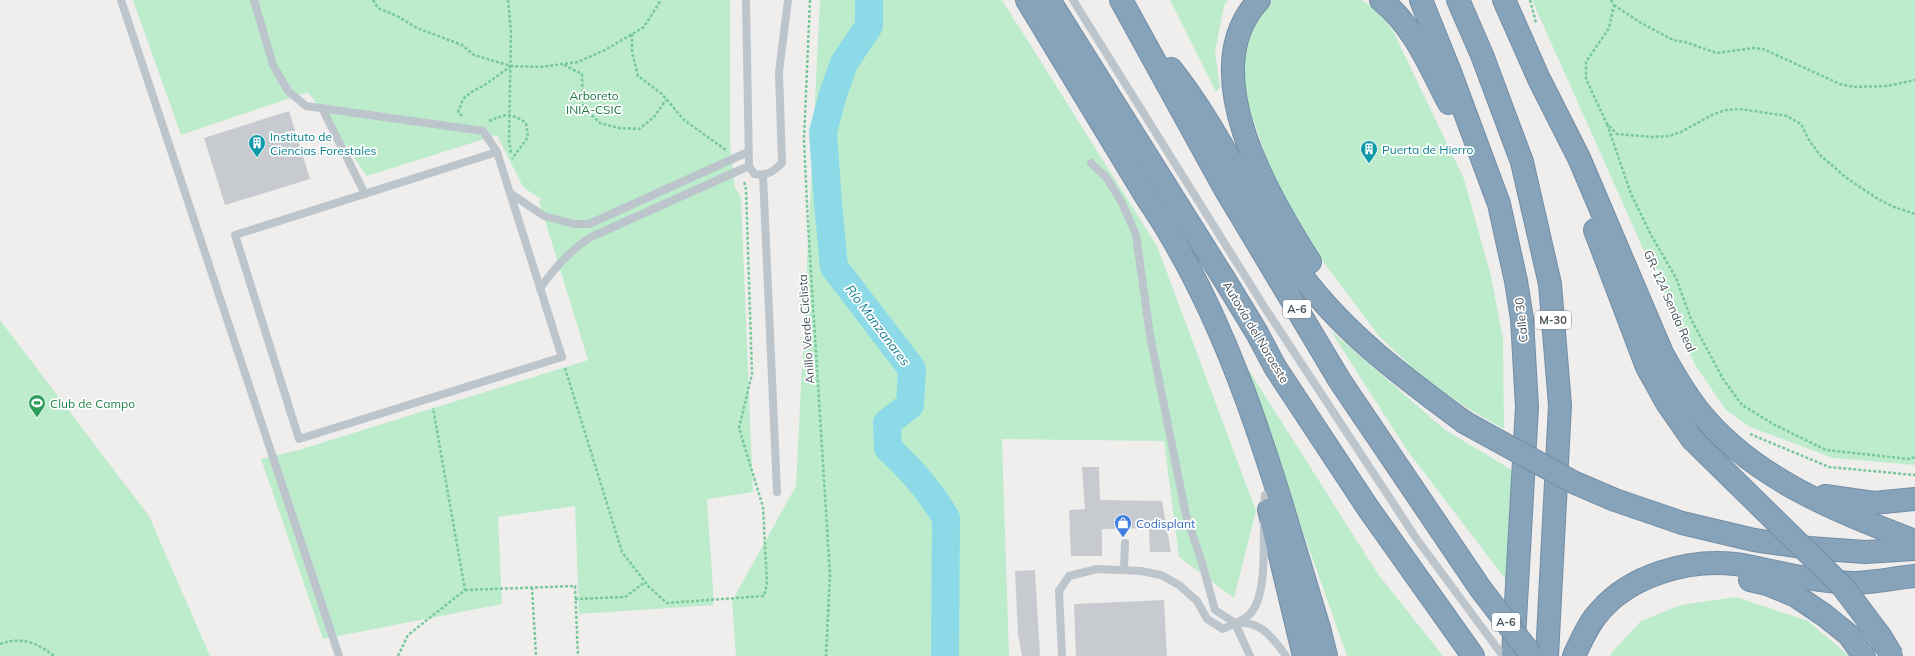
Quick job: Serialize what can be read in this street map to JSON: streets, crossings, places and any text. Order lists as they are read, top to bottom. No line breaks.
{"streets":{"highway":["A-6","Calle 30","M-30","Autovía del Noroeste"],"path":["Anillo Verde Ciclista"]},"water":["Río Manzanares"],"parks":["Arboreto INIA-CSIC"],"places":{"building":["Instituto de Ciencias Forestales","Puerta de Hierro"],"sports":["Club de Campo"],"shop":["Codisplant"]}}
